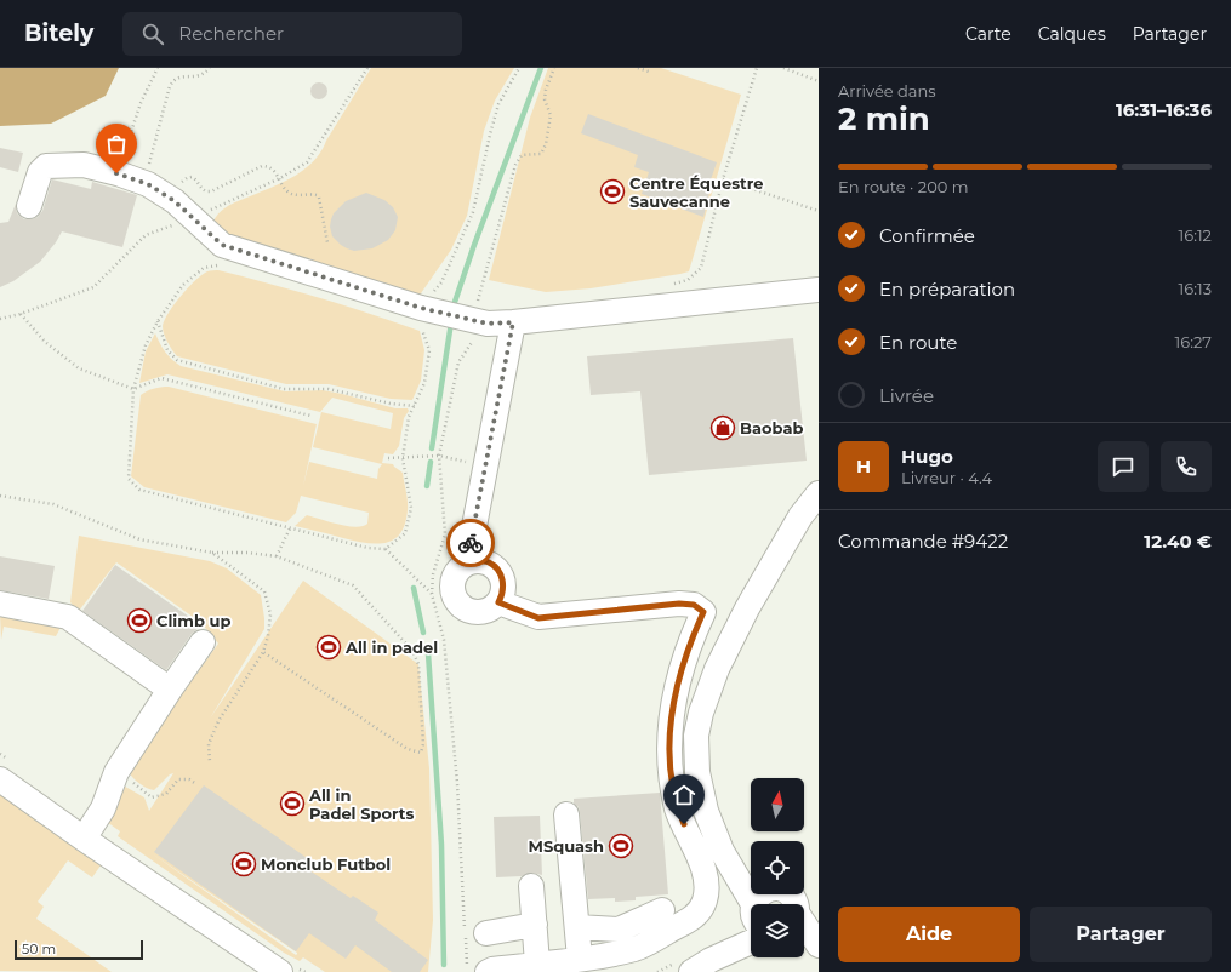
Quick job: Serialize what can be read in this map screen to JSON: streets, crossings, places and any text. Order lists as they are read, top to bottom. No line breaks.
{"places":{"sports":["Centre Équestre Sauvecanne","Climb up","All in padel","All in Padel Sports","MSquash","Monclub Futbol"],"shop":["Baobab"]},"scale_bar":"50 m","north":"top","page":{"header":"Bitely","search":"Rechercher","nav":["Carte","Calques","Partager"],"heading":["2 min","Arrivée dans","16:31–16:36"],"panel":["Hugo","Livreur · 4.4","Commande #9422","12.40 €"],"bar":"En route · 200 m","list":[["Confirmée","16:12"],["En préparation","16:13"],["En route","16:27"],"Livrée"],"round":"H","buttons":["Aide","Partager"],"scale":"50 m"}}
